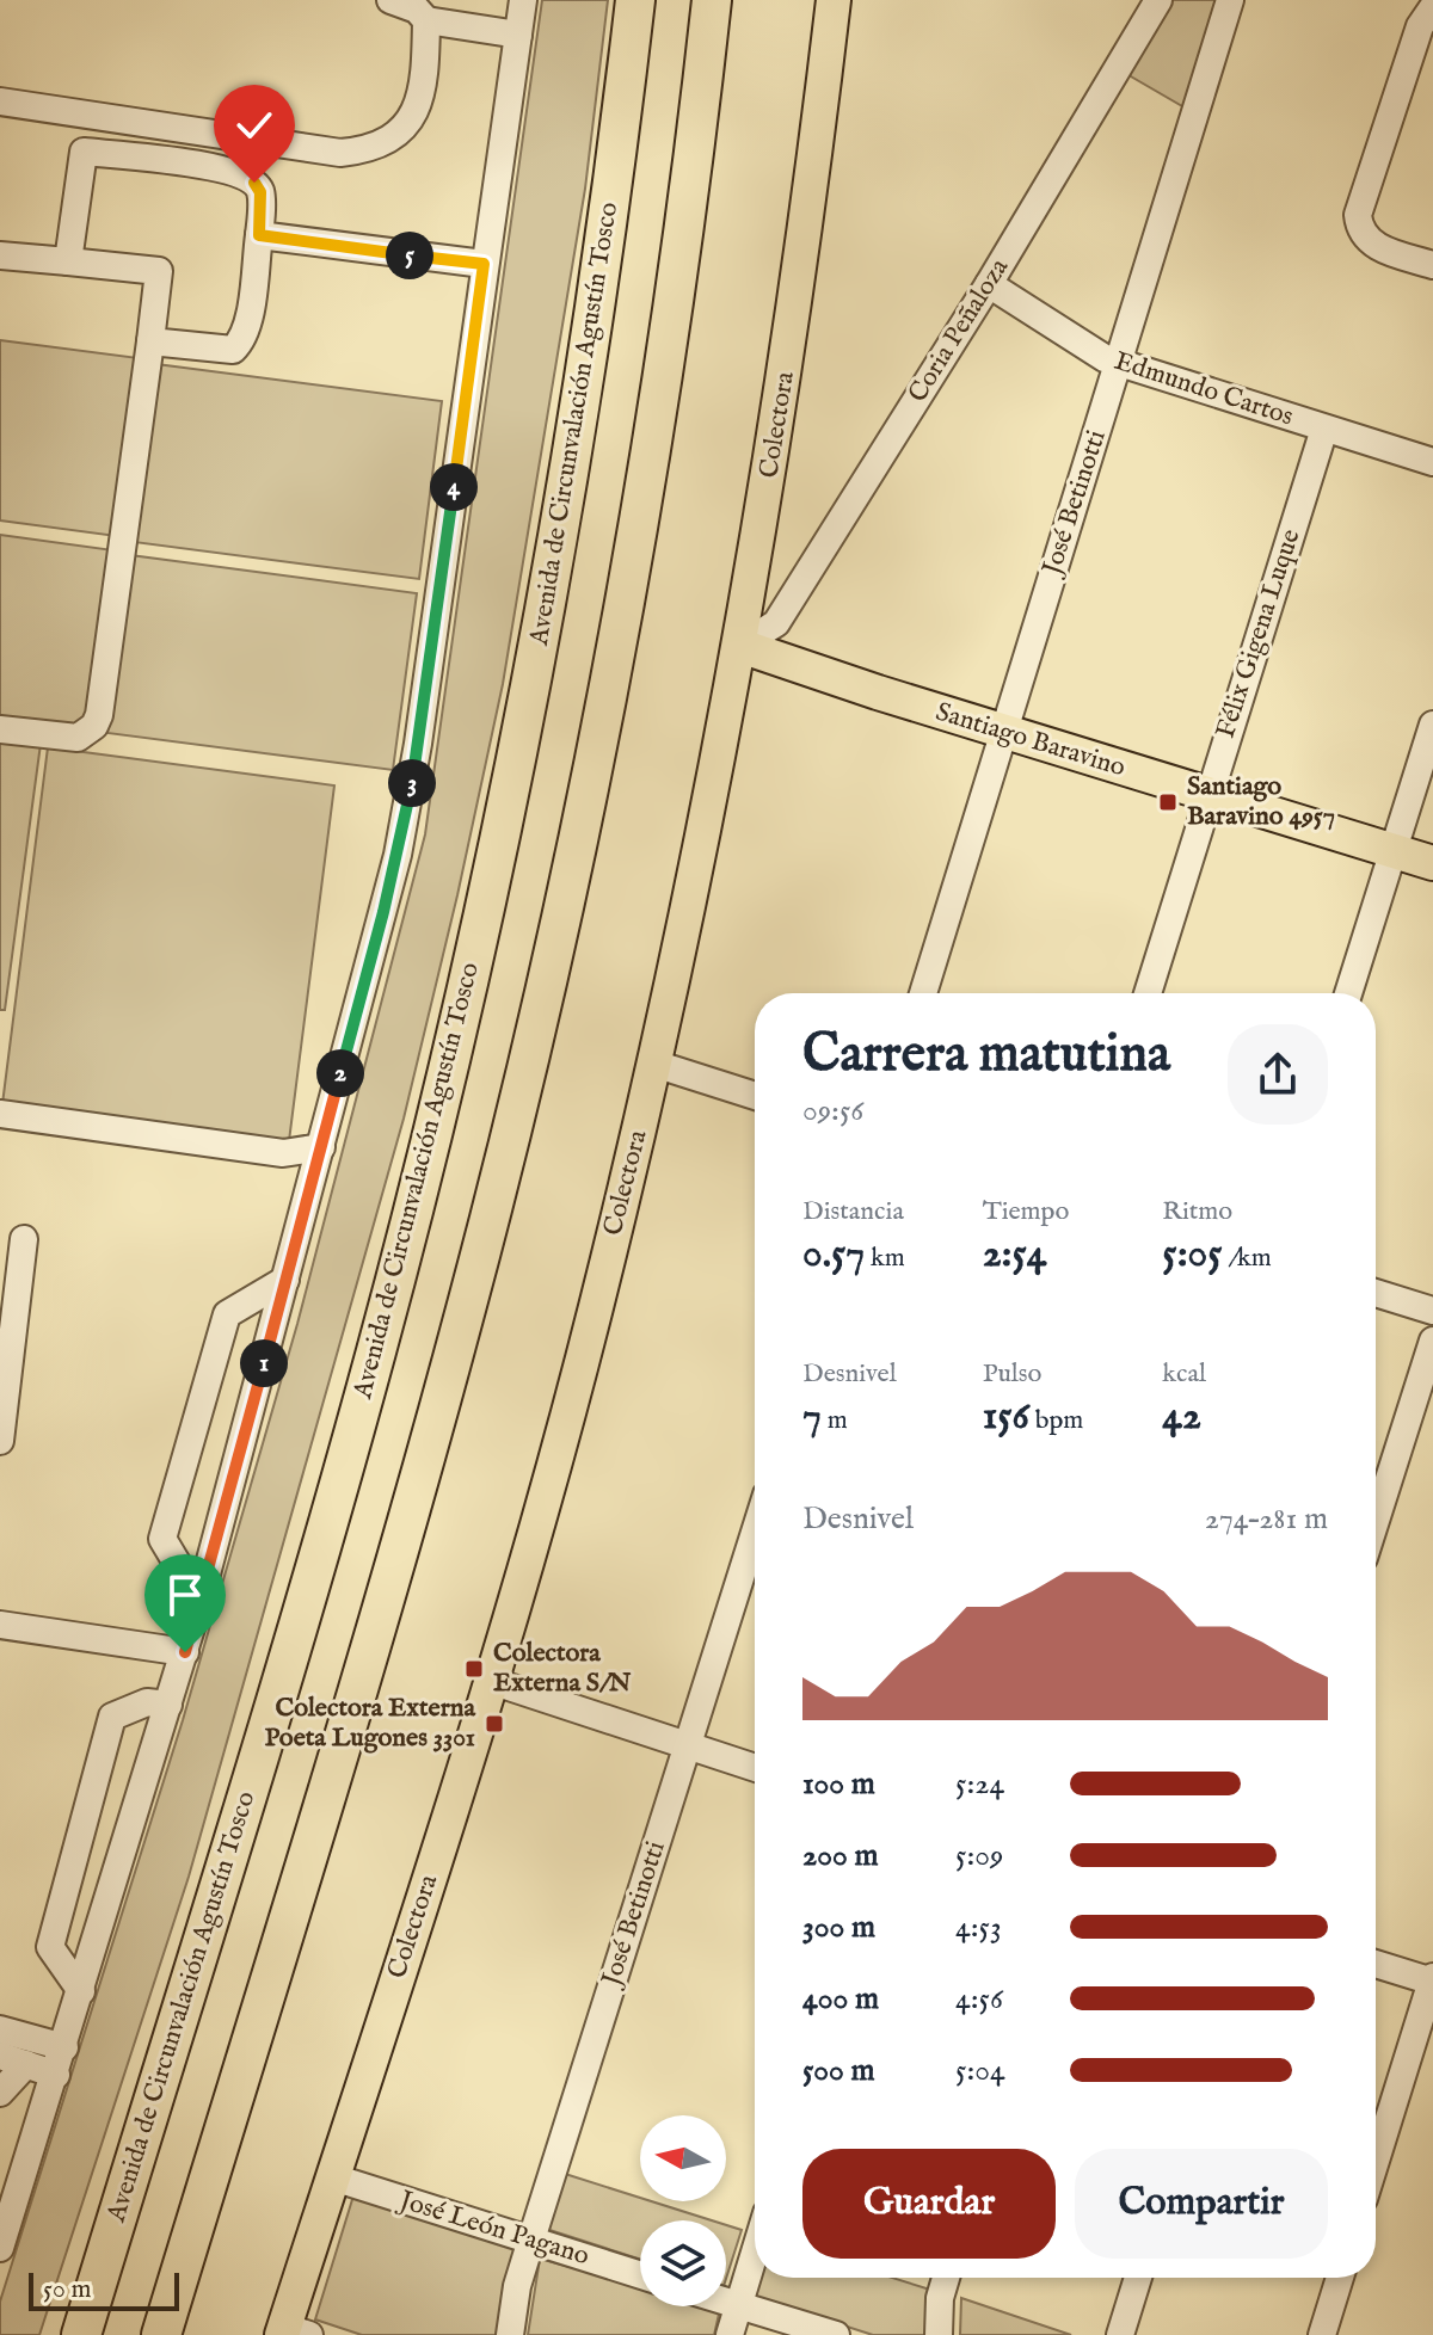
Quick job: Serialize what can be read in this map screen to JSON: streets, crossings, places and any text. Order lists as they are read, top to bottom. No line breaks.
{"streets":{"highway":["Avenida de Circunvalación Agustín Tosco"],"main road":["Colectora","Santiago Baravino"],"street":["Coria Peñaloza","Edmundo Cartos","José Betinotti","Félix Gigena Luque","José León Pagano"]},"crossings":[["Coria Peñaloza","Edmundo Cartos"],["Coria Peñaloza","Colectora"],["Coria Peñaloza","Santiago Baravino"],["Edmundo Cartos","José Betinotti"],["Edmundo Cartos","Félix Gigena Luque"],["Colectora","Santiago Baravino"],["Colectora","José León Pagano"],["José Betinotti","Santiago Baravino"],["José Betinotti","José León Pagano"],["Félix Gigena Luque","Santiago Baravino"]],"places":{"transit":["Santiago Baravino 4957","Colectora Externa S/N","Colectora Externa Poeta Lugones 3301"]},"scale_bar":"50 m","north":"left","page":{"pins":["5","4","3","2","1"],"heading":["Carrera matutina","09:56"],"stats":[["Distancia","0.57 km"],["Tiempo","2:54"],["Ritmo","5:05 /km"],["Desnivel","7 m"],["Pulso","156 bpm"],["kcal","42"]],"chart":["Desnivel","274–281 m"],"list":[{"name":"100 m","note":"5:24"},{"name":"200 m","note":"5:09"},{"name":"300 m","note":"4:53"},{"name":"400 m","note":"4:56"},{"name":"500 m","note":"5:04"}],"buttons":["Guardar","Compartir"],"scale":"50 m"}}
